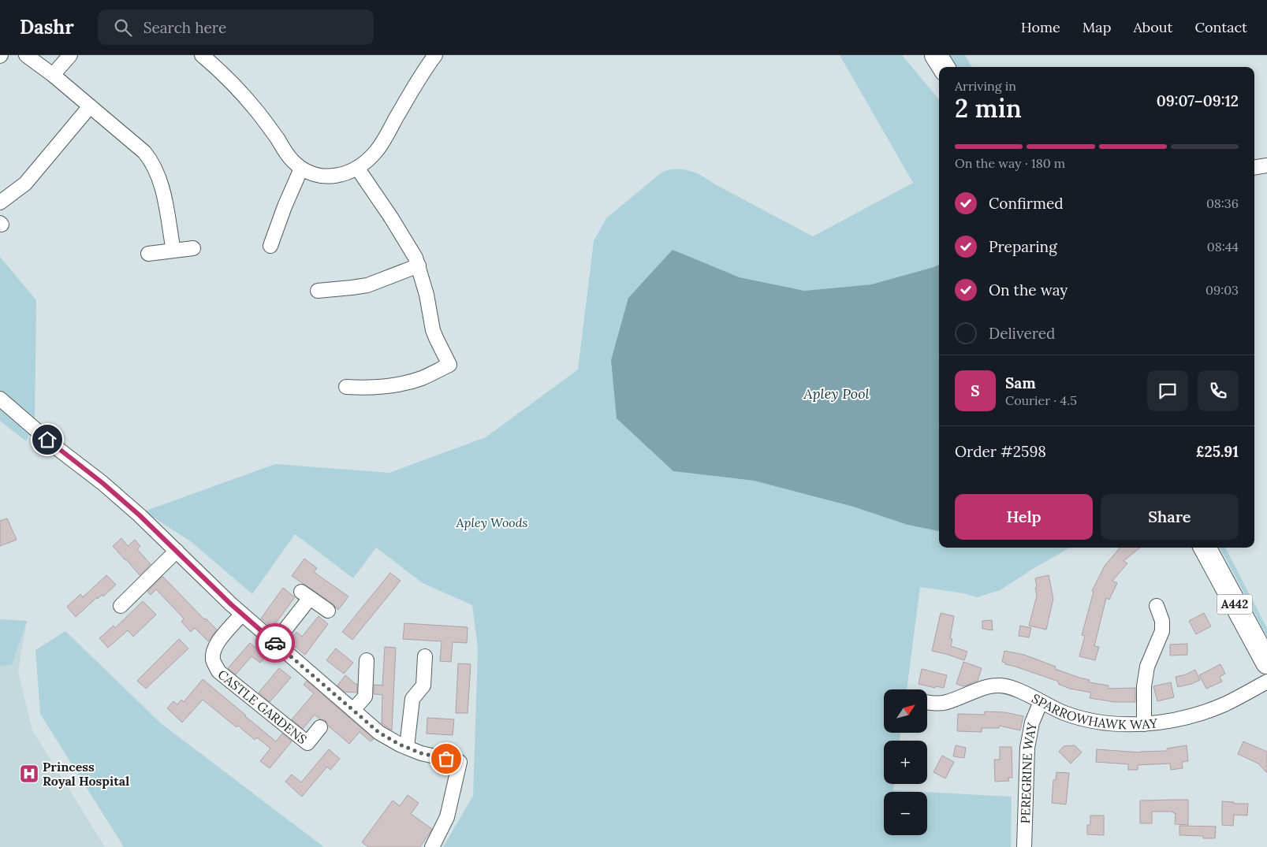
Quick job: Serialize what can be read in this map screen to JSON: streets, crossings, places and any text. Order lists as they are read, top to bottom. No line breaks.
{"streets":{"main road":["A442"],"street":["CASTLE GARDENS","SPARROWHAWK WAY","PEREGRINE WAY"]},"crossings":[["SPARROWHAWK WAY","PEREGRINE WAY"]],"water":["Apley Pool"],"parks":["Apley Woods"],"places":{"hospital":["Princess Royal Hospital"]},"north":"top right","page":{"header":"Dashr","search":"Search here","nav":["Home","Map","About","Contact"],"heading":["2 min","Arriving in","09:07–09:12"],"panel":["Sam","Courier · 4.5","Order #2598","£25.91"],"bar":"On the way · 180 m","list":[["Confirmed","08:36"],["Preparing","08:44"],["On the way","09:03"],"Delivered"],"round":"S","buttons":["Help","Share"],"map_buttons":["+","−"]}}
